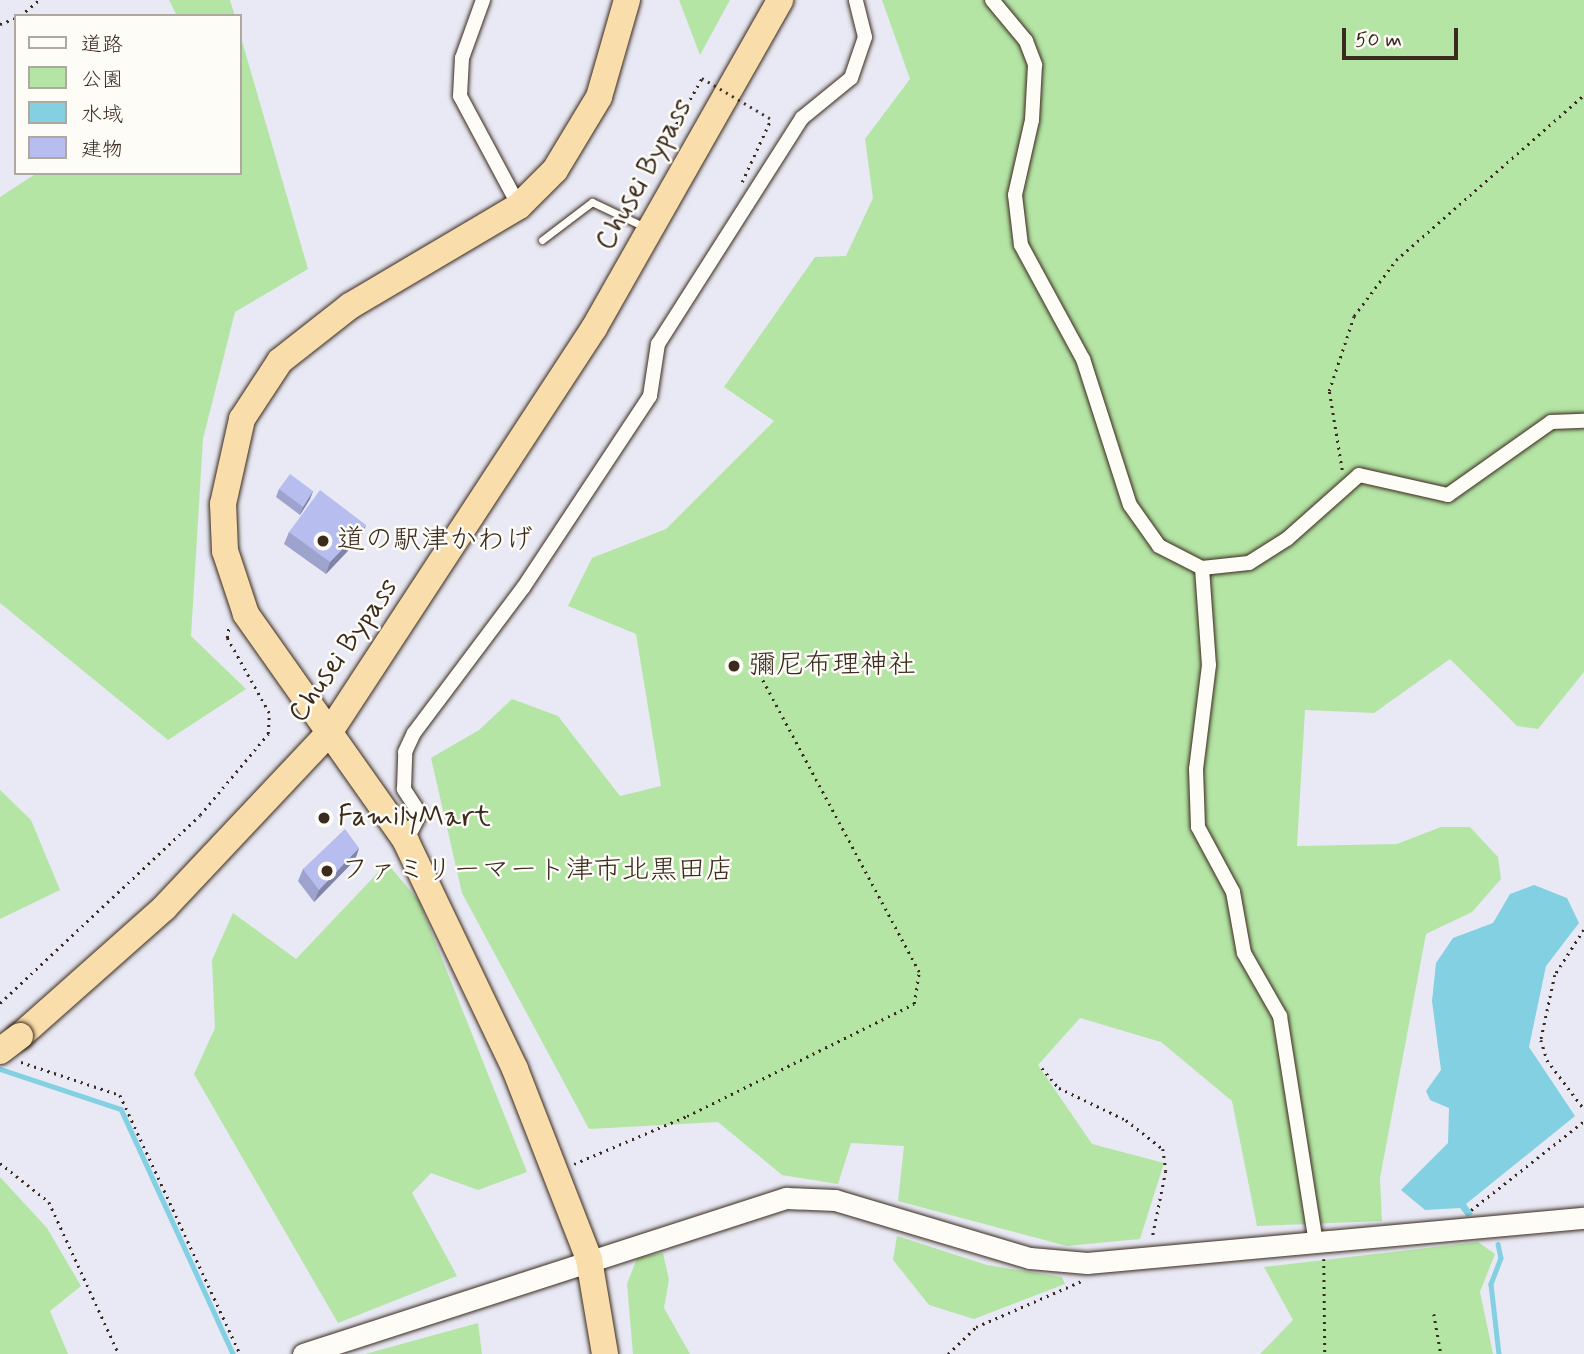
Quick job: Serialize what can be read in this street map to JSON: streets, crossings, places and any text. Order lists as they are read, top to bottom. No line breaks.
{"streets":{"highway":["Chusei Bypass"]},"places":["道の駅津かわげ","彌尼布理神社","FamilyMart","ファミリーマート津市北黒田店"],"legend":["道路","公園","水域","建物"],"scale_bar":"50 m"}
